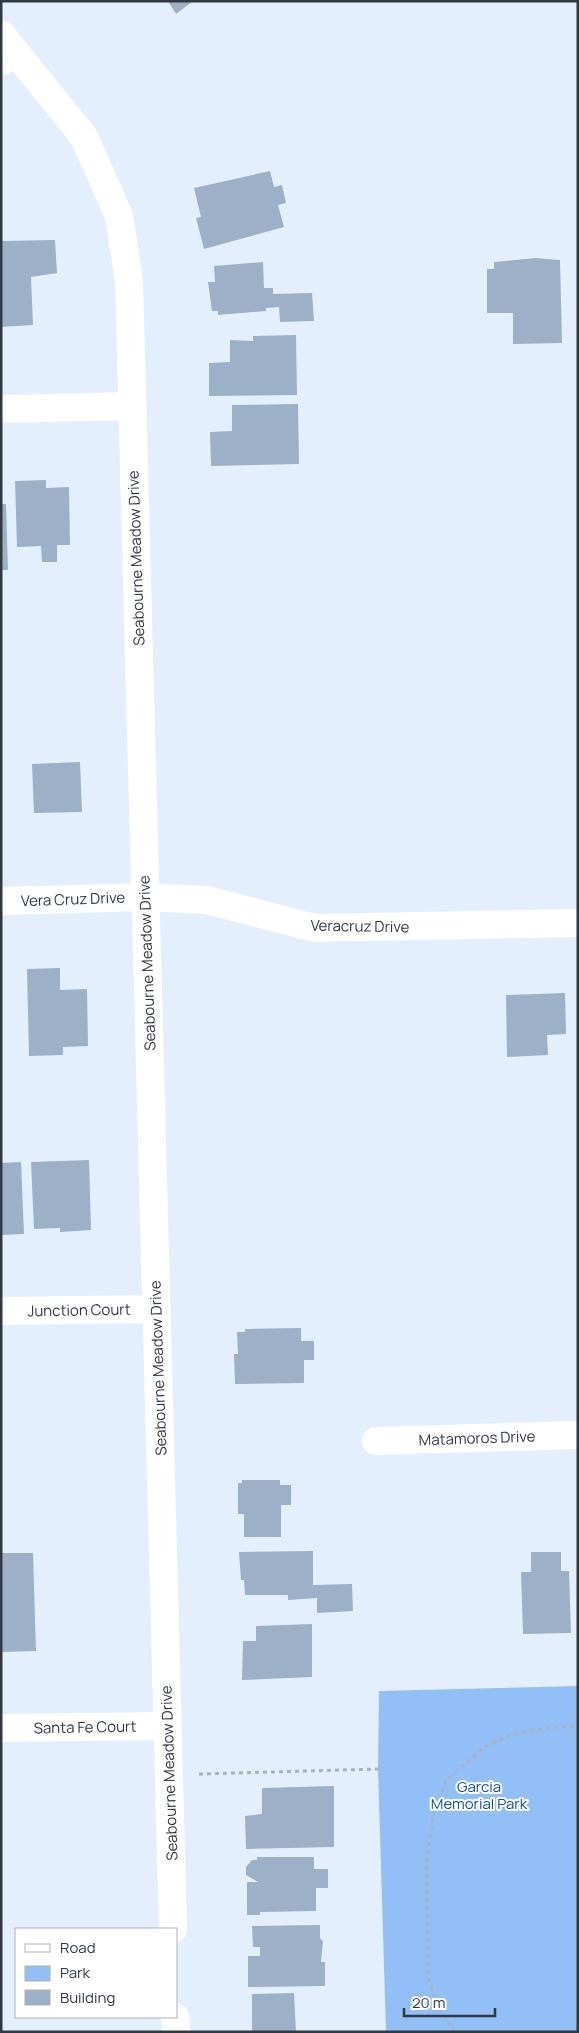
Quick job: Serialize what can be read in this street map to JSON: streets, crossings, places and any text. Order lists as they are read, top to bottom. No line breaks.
{"streets":{"street":["Seabourne Meadow Drive","Vera Cruz Drive","Veracruz Drive","Junction Court","Matamoros Drive","Santa Fe Court"]},"crossings":[["Seabourne Meadow Drive","Vera Cruz Drive"],["Seabourne Meadow Drive","Veracruz Drive"],["Seabourne Meadow Drive","Junction Court"],["Seabourne Meadow Drive","Santa Fe Court"],["Vera Cruz Drive","Veracruz Drive"]],"parks":["Garcia Memorial Park"],"legend":["Road","Park","Building"],"scale_bar":"20 m"}
